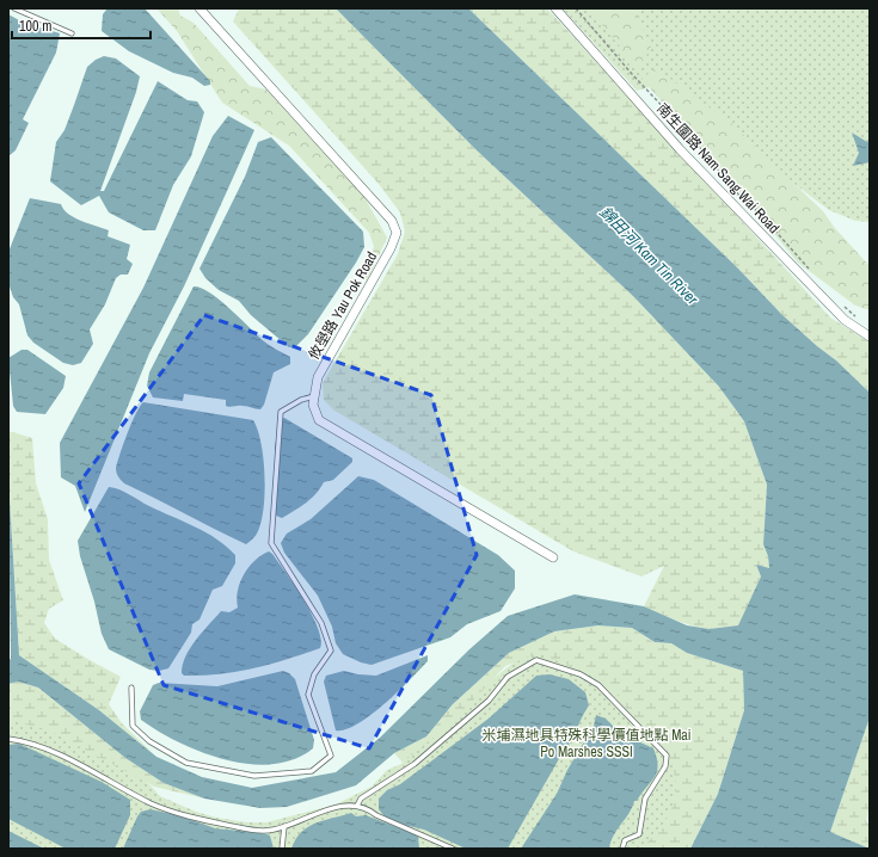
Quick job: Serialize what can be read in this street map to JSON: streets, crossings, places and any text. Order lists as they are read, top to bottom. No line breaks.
{"streets":{"street":["南生圍路 Nam Sang Wai Road","攸壆路 Yau Pok Road"]},"water":["錦田河 Kam Tin River"],"parks":["米埔濕地具特殊科學價值地點 Mai Po Marshes SSSI"],"scale_bar":"100 m"}
